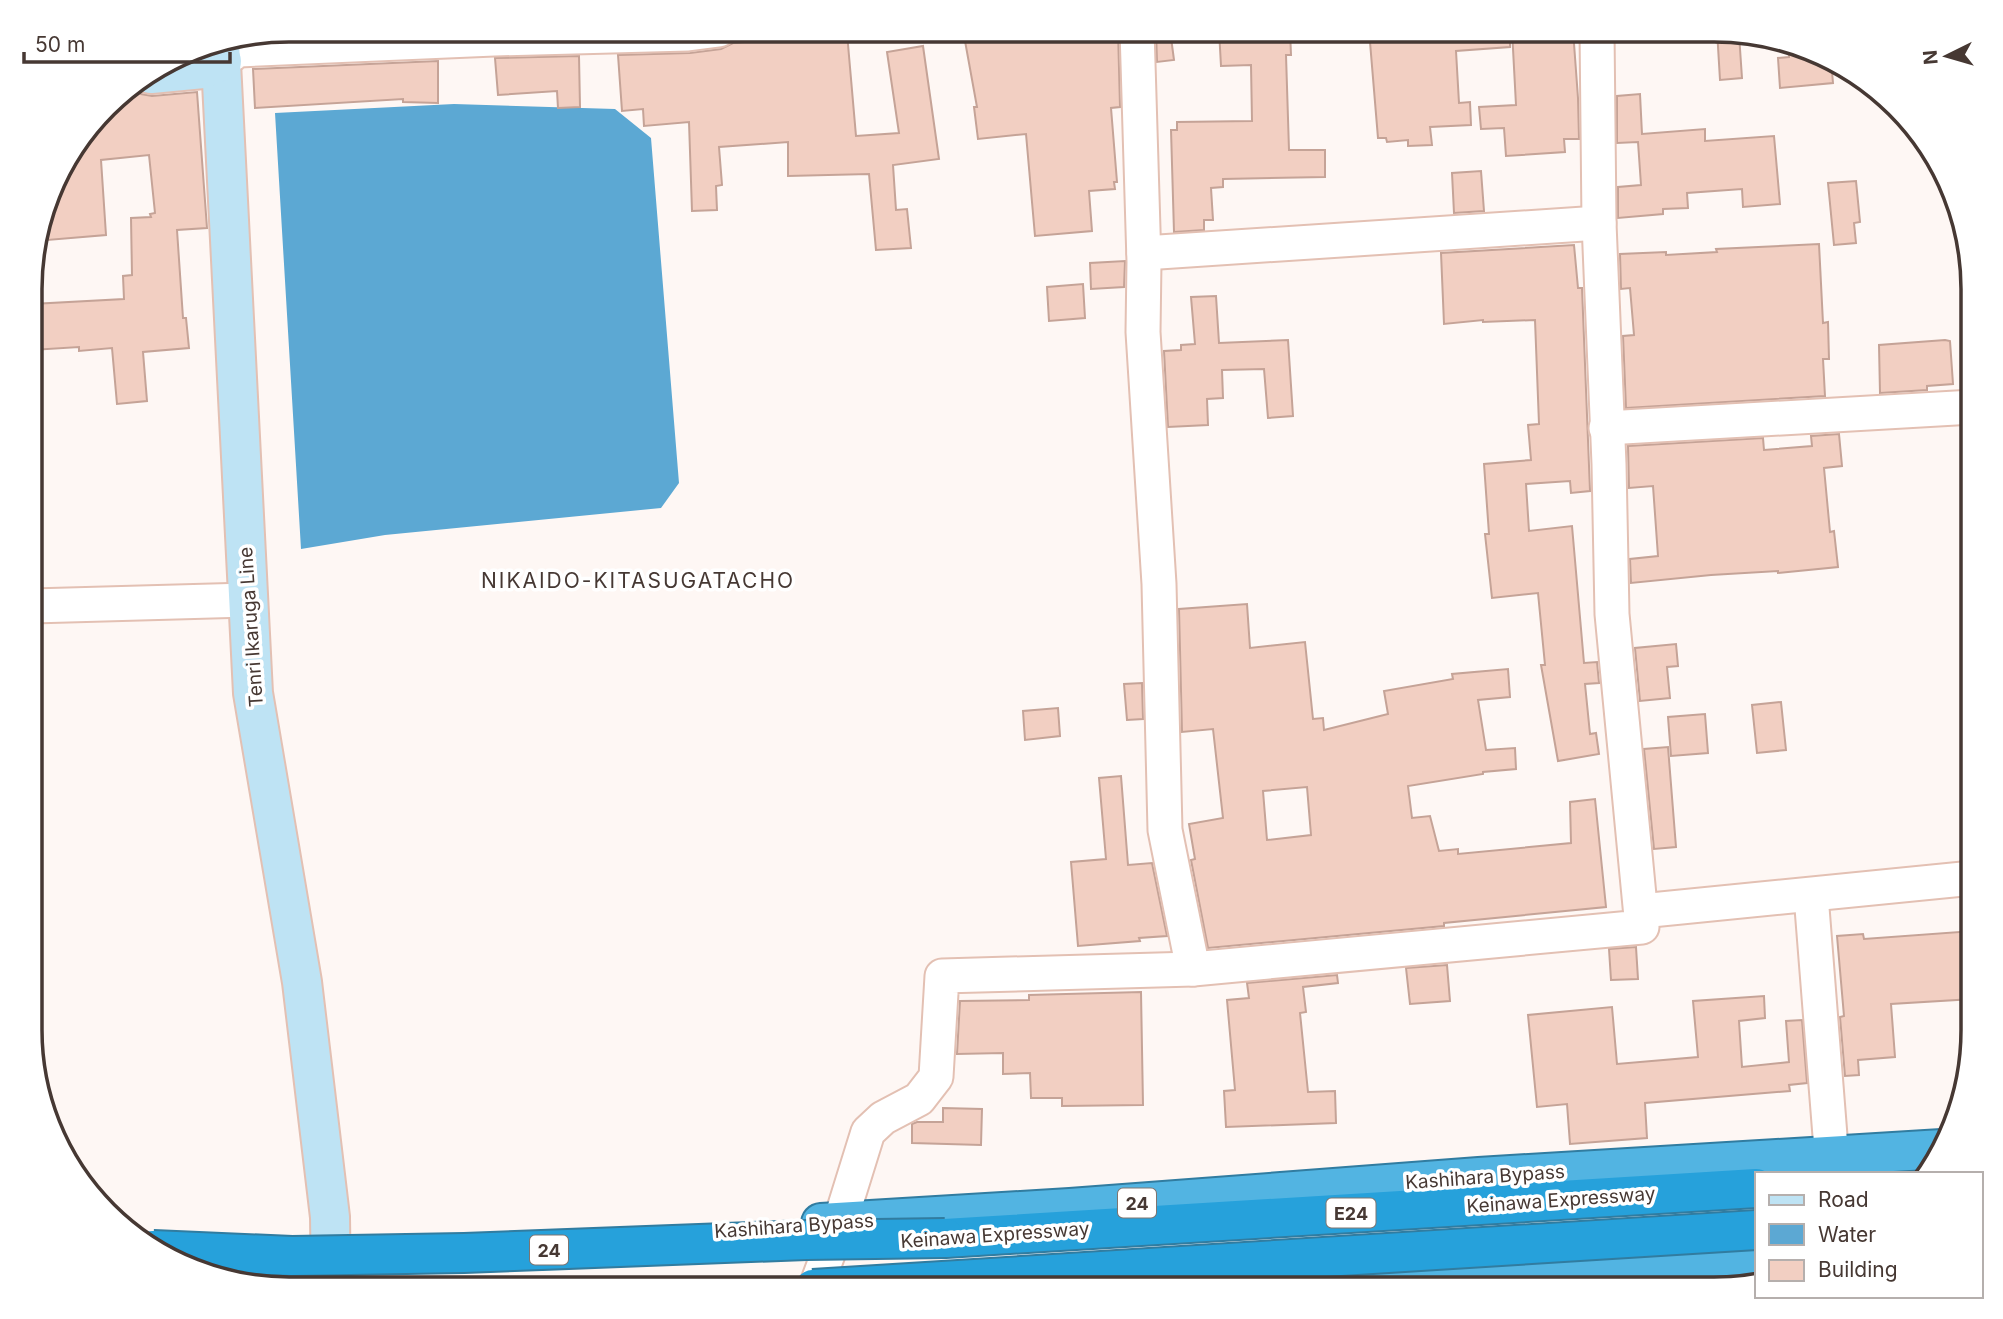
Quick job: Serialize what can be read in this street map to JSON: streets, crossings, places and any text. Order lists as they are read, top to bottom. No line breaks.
{"streets":{"highway":["Kashihara Bypass","Keinawa Expressway","24","E24"],"main road":["Tenri Ikaruga Line"]},"crossings":[["Tenri Ikaruga Line","Kashihara Bypass"],["Keinawa Expressway","24"]],"districts":["NIKAIDO-KITASUGATACHO"],"legend":["Road","Water","Building"],"scale_bar":"50 m","north":"left"}
